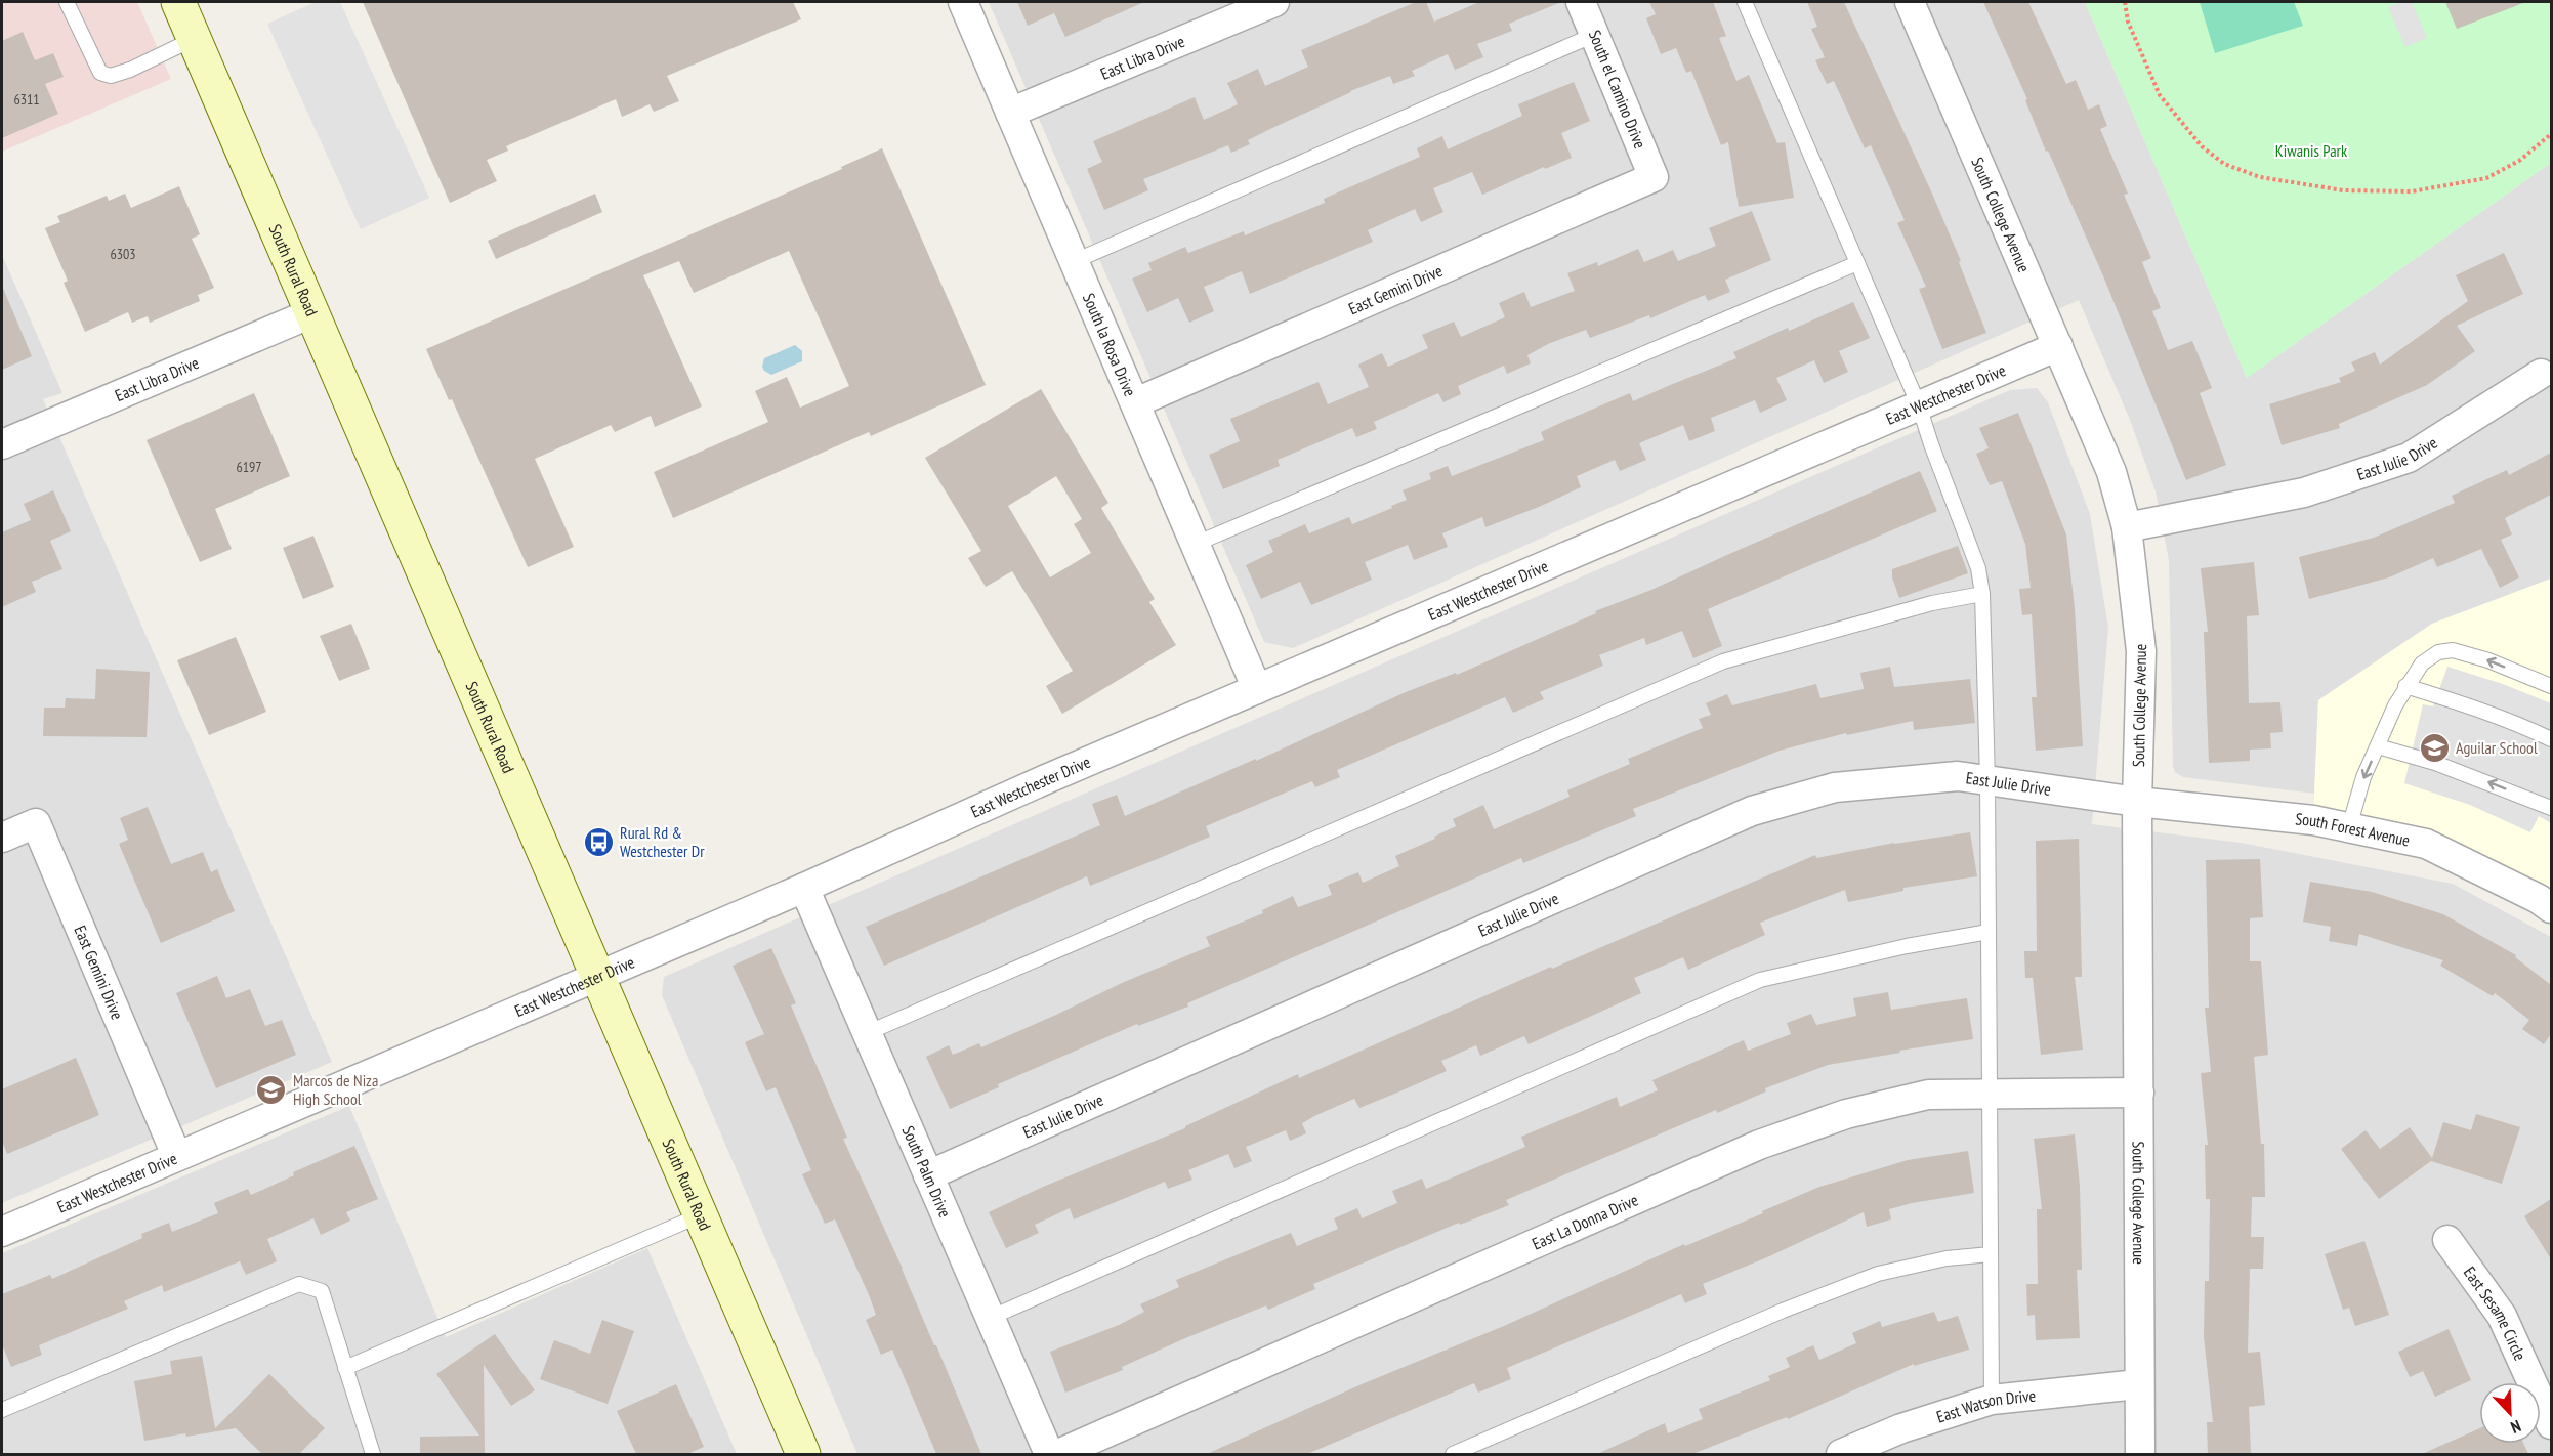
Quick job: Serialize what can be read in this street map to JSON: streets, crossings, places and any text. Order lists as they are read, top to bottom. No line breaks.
{"streets":{"main road":["South Rural Road"],"street":["East Libra Drive","South el Camino Drive","South College Avenue","East Gemini Drive","South la Rosa Drive","East Westchester Drive","East Julie Drive","South Forest Avenue","South Palm Drive","East La Donna Drive","East Sesame Circle","East Watson Drive"]},"crossings":[["East Libra Drive","South Rural Road"],["East Libra Drive","South la Rosa Drive"],["South el Camino Drive","East Gemini Drive"],["South College Avenue","East Westchester Drive"],["South College Avenue","East Julie Drive"],["South College Avenue","South Forest Avenue"],["South College Avenue","East La Donna Drive"],["South College Avenue","East Watson Drive"],["South Rural Road","East Westchester Drive"],["East Gemini Drive","South la Rosa Drive"],["East Gemini Drive","East Westchester Drive"],["South la Rosa Drive","East Westchester Drive"],["East Westchester Drive","South Palm Drive"],["East Julie Drive","South Forest Avenue"],["East Julie Drive","South Palm Drive"]],"parks":["Kiwanis Park"],"places":{"school or university":["Aguilar School","Marcos de Niza High School"],"bus stop":["Rural Rd & Westchester Dr"]},"house_numbers":["6311","6303","6197"],"north":"bottom right"}
